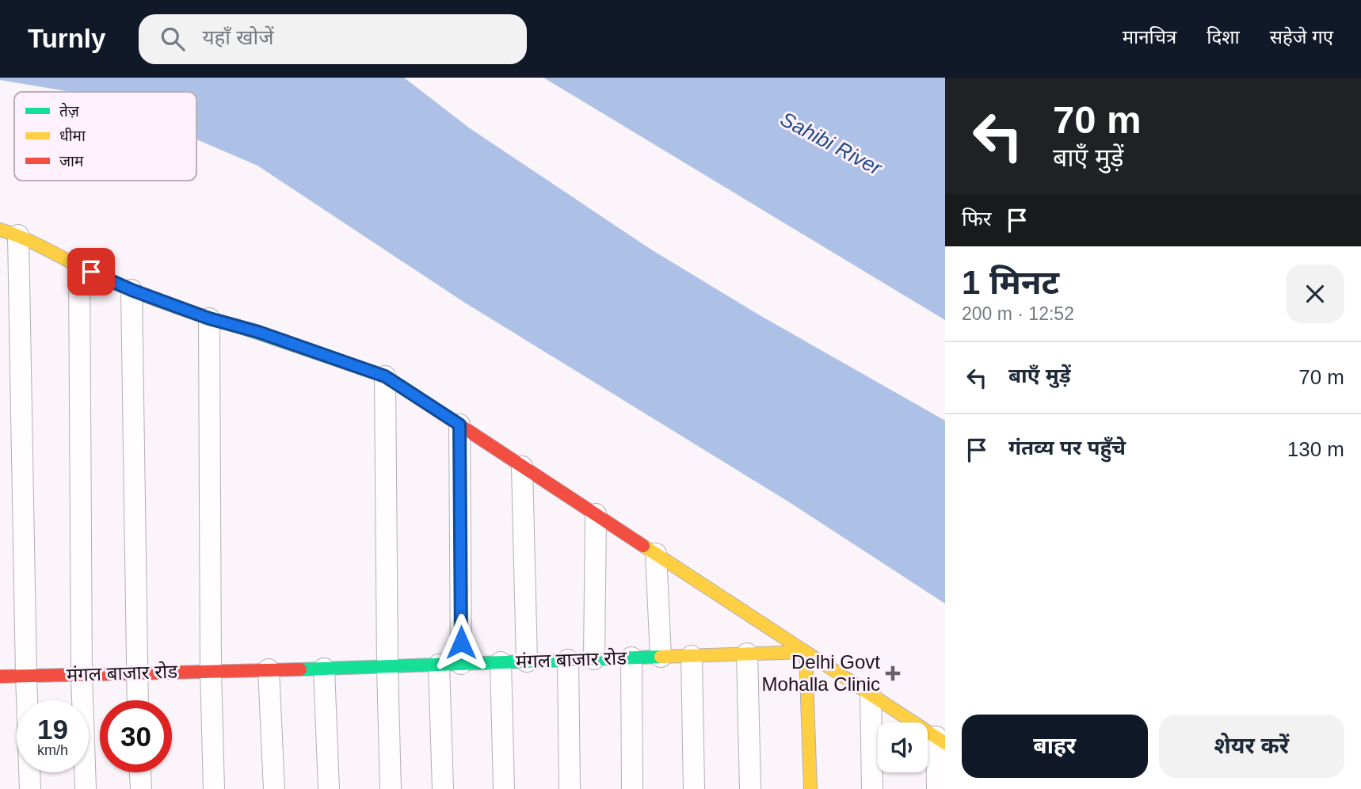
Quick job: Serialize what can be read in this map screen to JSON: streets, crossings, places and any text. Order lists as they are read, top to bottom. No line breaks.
{"streets":{"street":["मंगल बाजार रोड"]},"water":["Sahibi River"],"places":{"health":["Delhi Govt Mohalla Clinic"]},"legend":["तेज़","धीमा","जाम"],"page":{"header":"Turnly","search":"यहाँ खोजें","nav":["मानचित्र","दिशा","सहेजे गए"],"turn":["70 m","बाएँ मुड़ें"],"then":"फिर","heading":["1 मिनट","200 m · 12:52"],"list":[{"name":"बाएँ मुड़ें","value":"70 m"},{"name":"गंतव्य पर पहुँचे","value":"130 m"}],"speed":"19 km/h","limit":"30","buttons":["बाहर","शेयर करें"]}}
